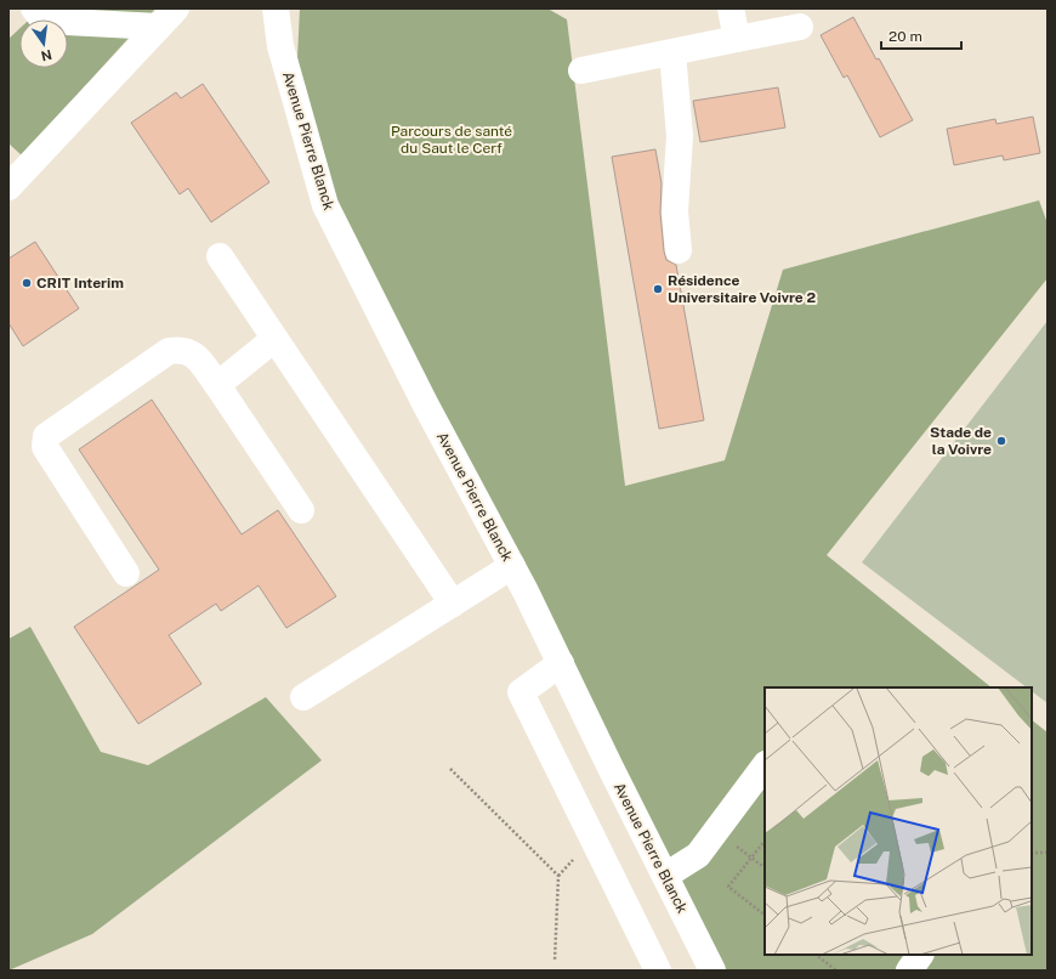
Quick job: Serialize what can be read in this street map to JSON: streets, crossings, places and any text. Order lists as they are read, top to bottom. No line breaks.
{"streets":{"street":["Avenue Pierre Blanck"]},"parks":["Parcours de santé du Saut le Cerf"],"places":["CRIT Interim","Résidence Universitaire Voivre 2","Stade de la Voivre"],"scale_bar":"20 m","north":"bottom"}
